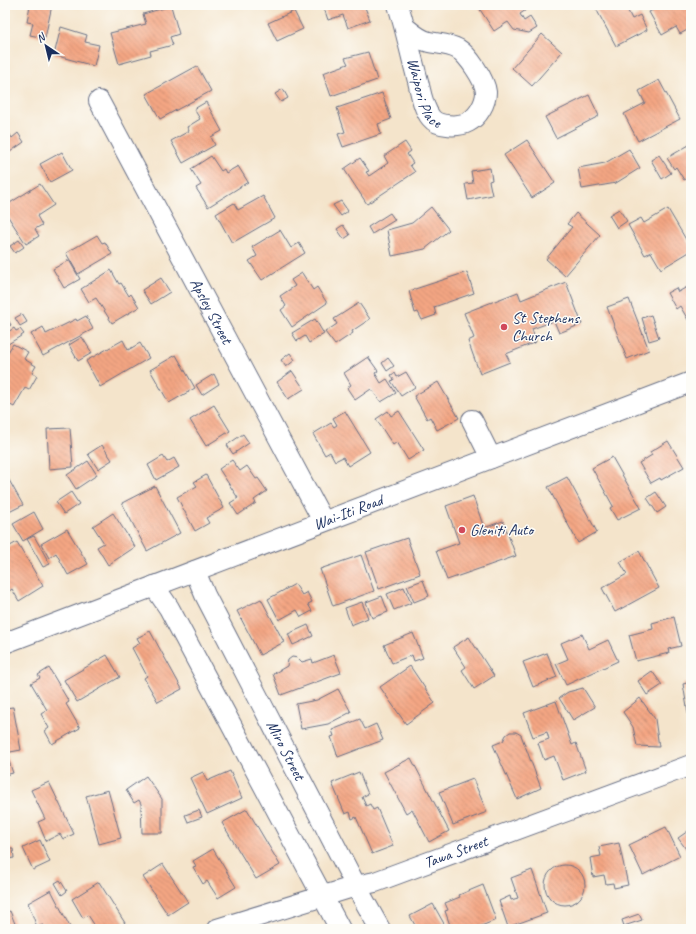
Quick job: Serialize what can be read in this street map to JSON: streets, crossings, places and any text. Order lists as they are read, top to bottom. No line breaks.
{"streets":{"street":["Waipori Place","Apsley Street","Wai-Iti Road","Miro Street","Tawa Street"]},"crossings":[["Apsley Street","Wai-Iti Road"],["Wai-Iti Road","Miro Street"],["Miro Street","Tawa Street"]],"places":["St Stephens Church","Gleniti Auto"],"north":"top left"}
